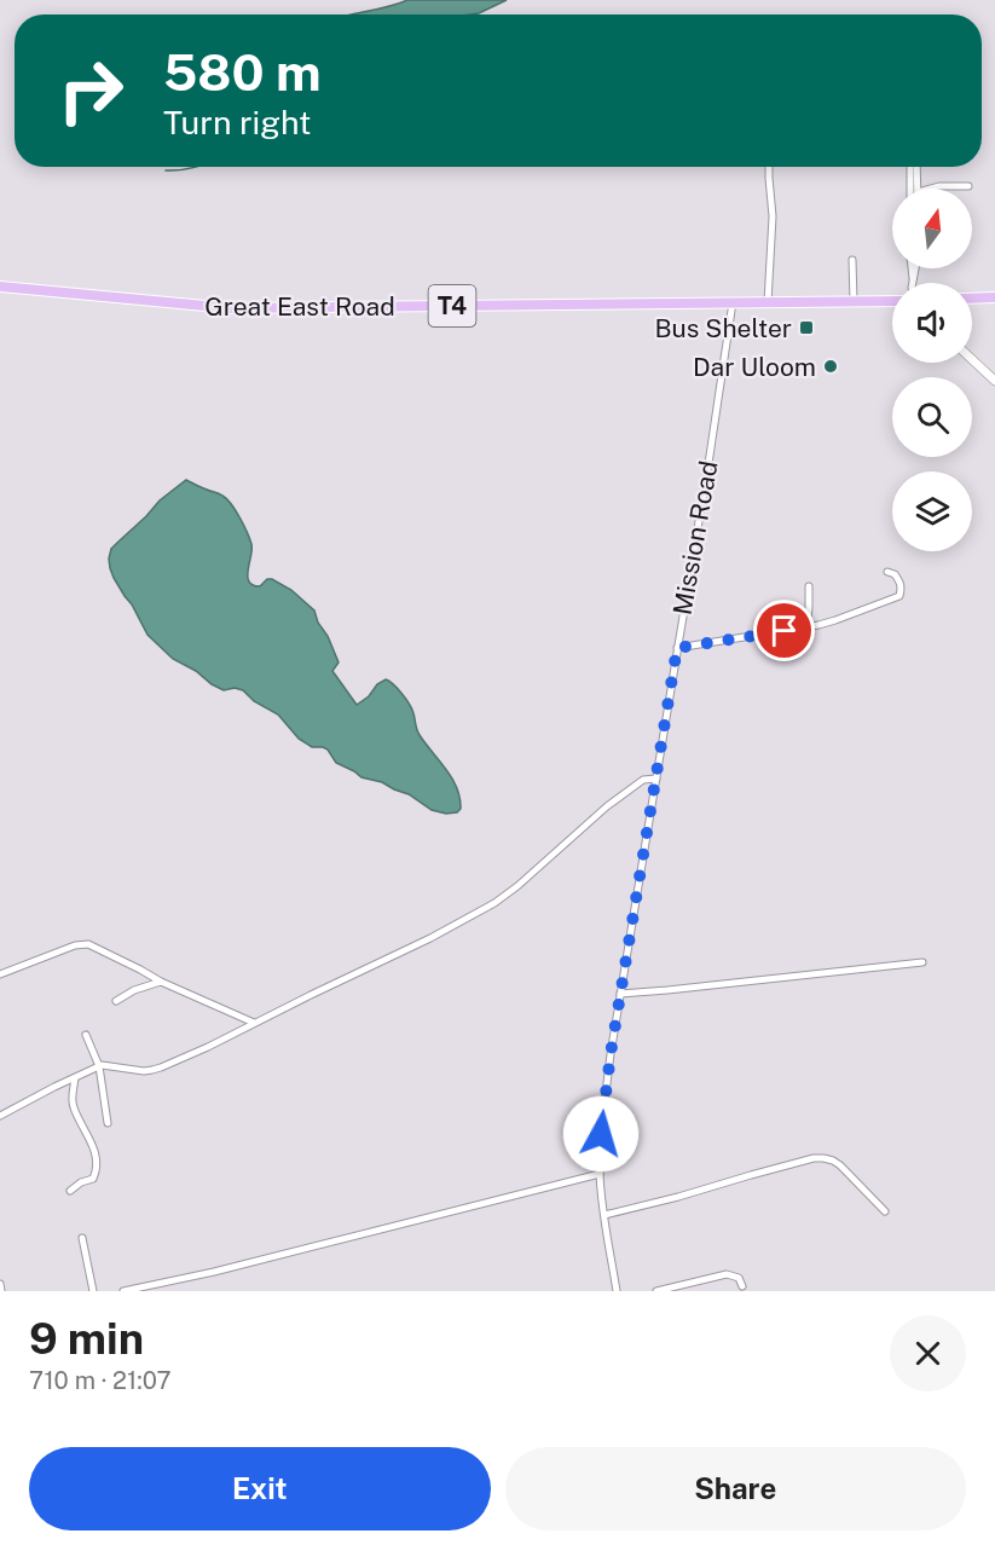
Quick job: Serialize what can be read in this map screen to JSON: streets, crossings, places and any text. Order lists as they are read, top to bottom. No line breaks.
{"streets":{"highway":["Great East Road","T4"],"street":["Mission Road"]},"crossings":[["Great East Road","Mission Road"]],"places":{"transit":["Bus Shelter"],"other":["Dar Uloom"]},"north":"top","page":{"turn":["580 m","Turn right"],"heading":["9 min","710 m · 21:07"],"buttons":["Exit","Share"]}}
